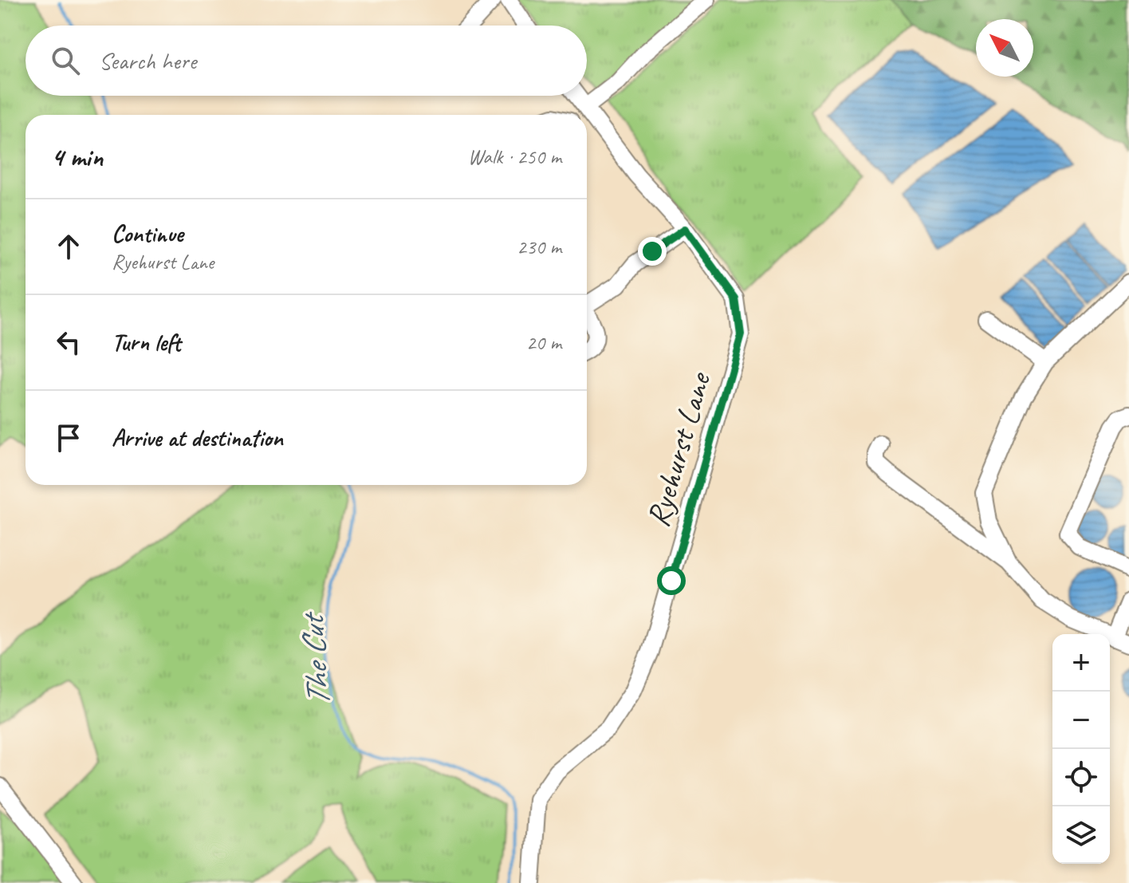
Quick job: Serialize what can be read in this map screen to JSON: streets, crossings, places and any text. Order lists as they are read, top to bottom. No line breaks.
{"streets":{"street":["Ryehurst Lane"]},"water":["The Cut"],"north":"top left","page":{"search":"Search here","heading":["4 min","Walk · 250 m"],"list":[["Continue","Ryehurst Lane","230 m"],["Turn left","20 m"],"Arrive at destination"],"map_buttons":["+","−"]}}
